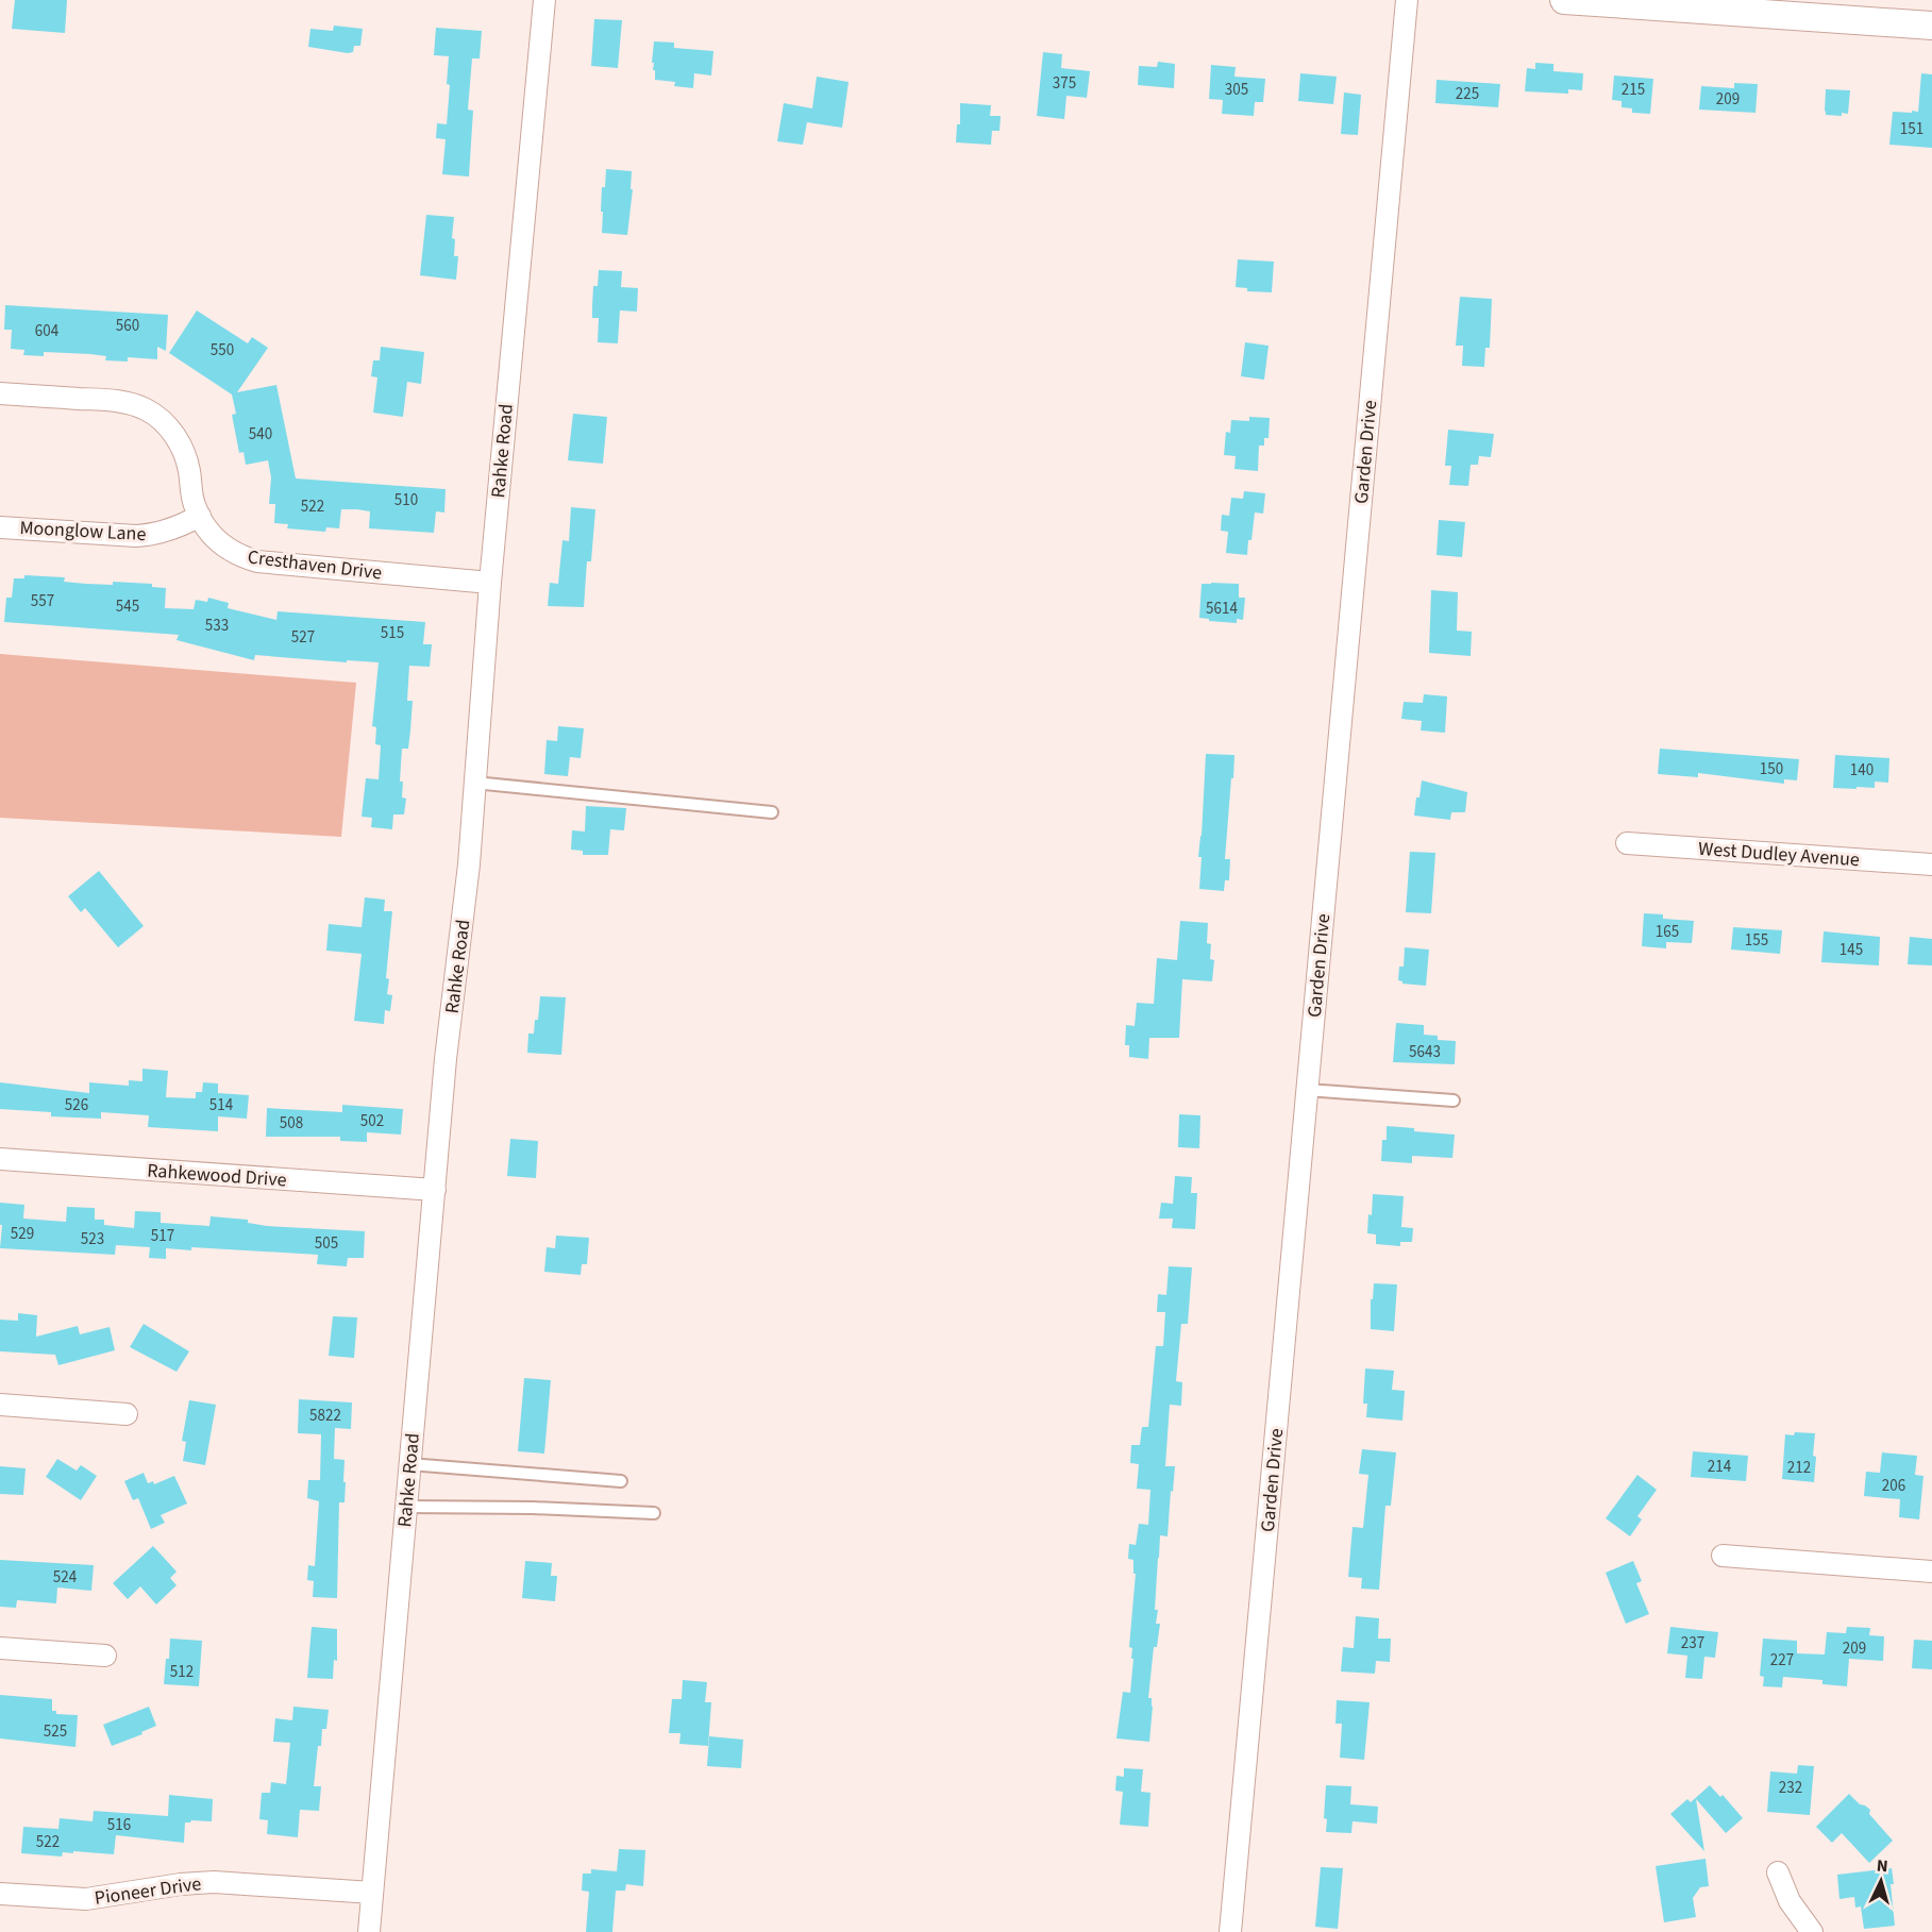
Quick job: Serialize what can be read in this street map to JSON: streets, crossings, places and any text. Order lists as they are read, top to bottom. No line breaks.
{"streets":{"street":["Rahke Road","Garden Drive","Moonglow Lane","Cresthaven Drive","West Dudley Avenue","Rahkewood Drive","Pioneer Drive"]},"crossings":[["Rahke Road","Cresthaven Drive"],["Rahke Road","Rahkewood Drive"],["Rahke Road","Pioneer Drive"],["Moonglow Lane","Cresthaven Drive"]],"house_numbers":["375","305","215","225","209","151","560","604","550","540","510","522","557","545","5614","533","515","527","150","140","165","155","145","5643","526","514","502","508","529","517","523","505","5822","214","212","206","524","237","209","227","512","525","232","516","522"],"north":"top"}
